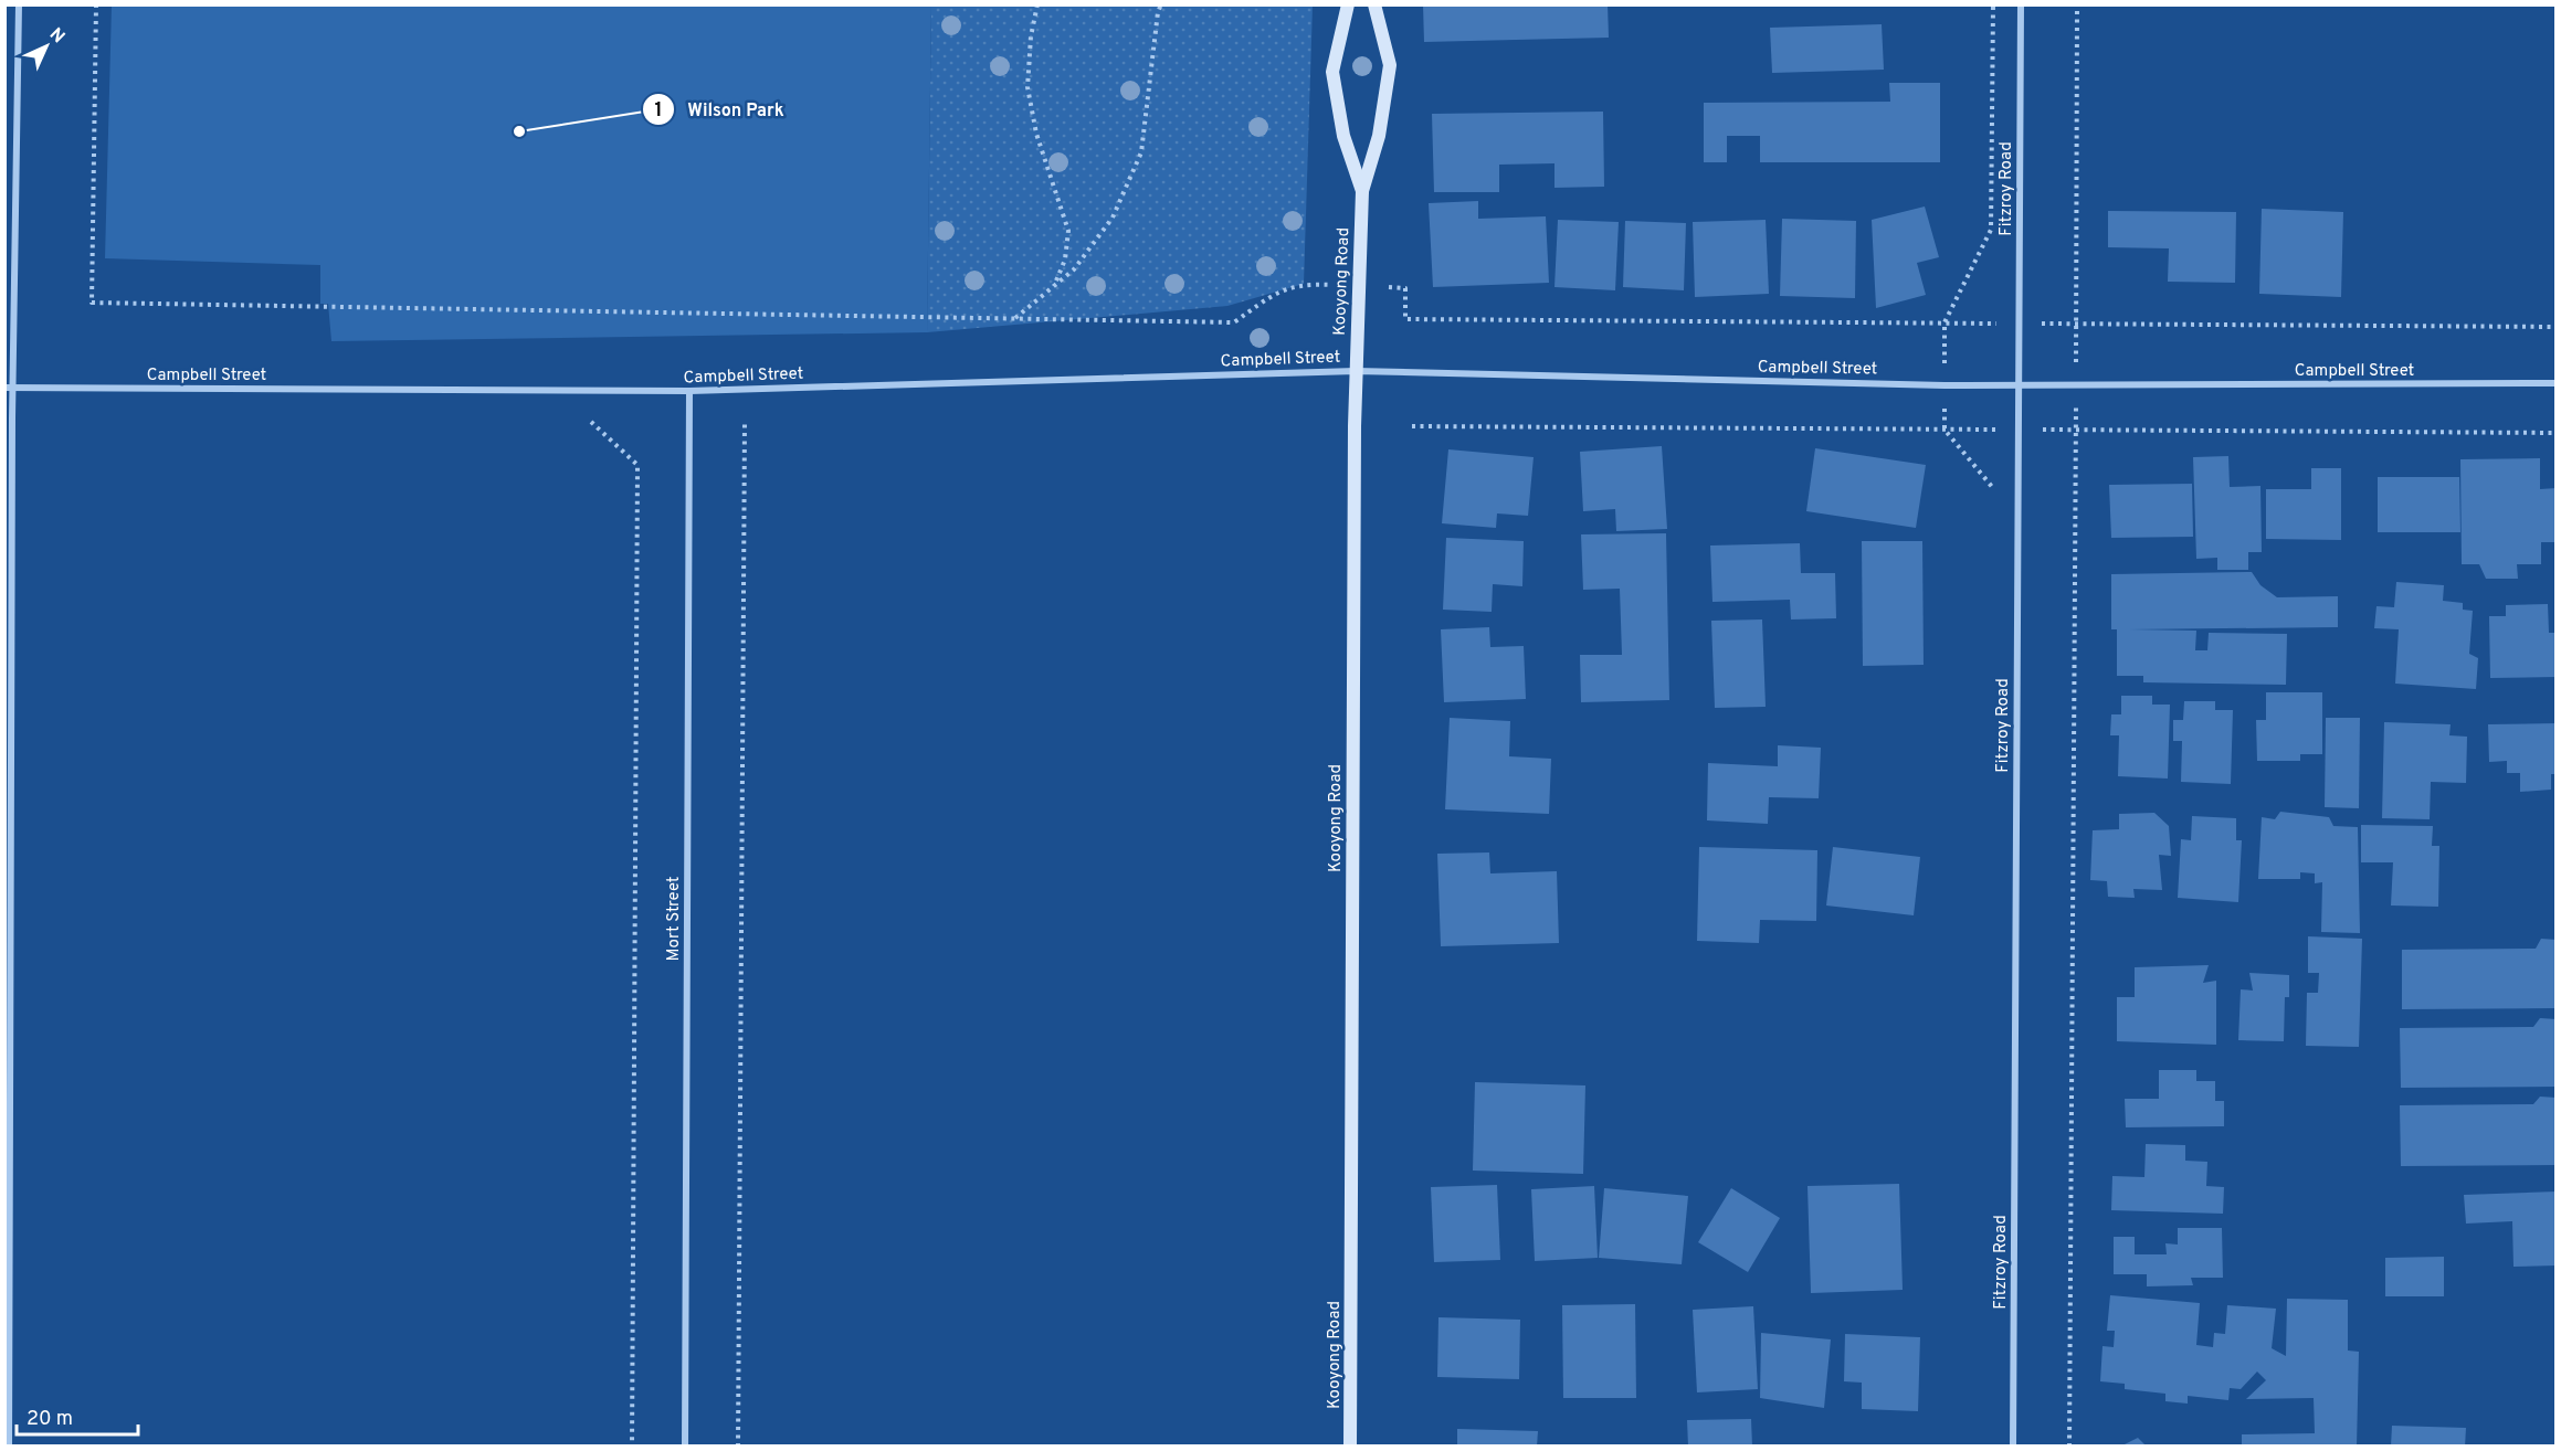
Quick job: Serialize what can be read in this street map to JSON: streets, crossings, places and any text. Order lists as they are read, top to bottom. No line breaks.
{"streets":{"street":["Fitzroy Road","Kooyong Road","Campbell Street","Mort Street"]},"crossings":[["Fitzroy Road","Campbell Street"],["Kooyong Road","Campbell Street"],["Campbell Street","Mort Street"]],"places":["Wilson Park"],"scale_bar":"20 m","north":"top right"}
